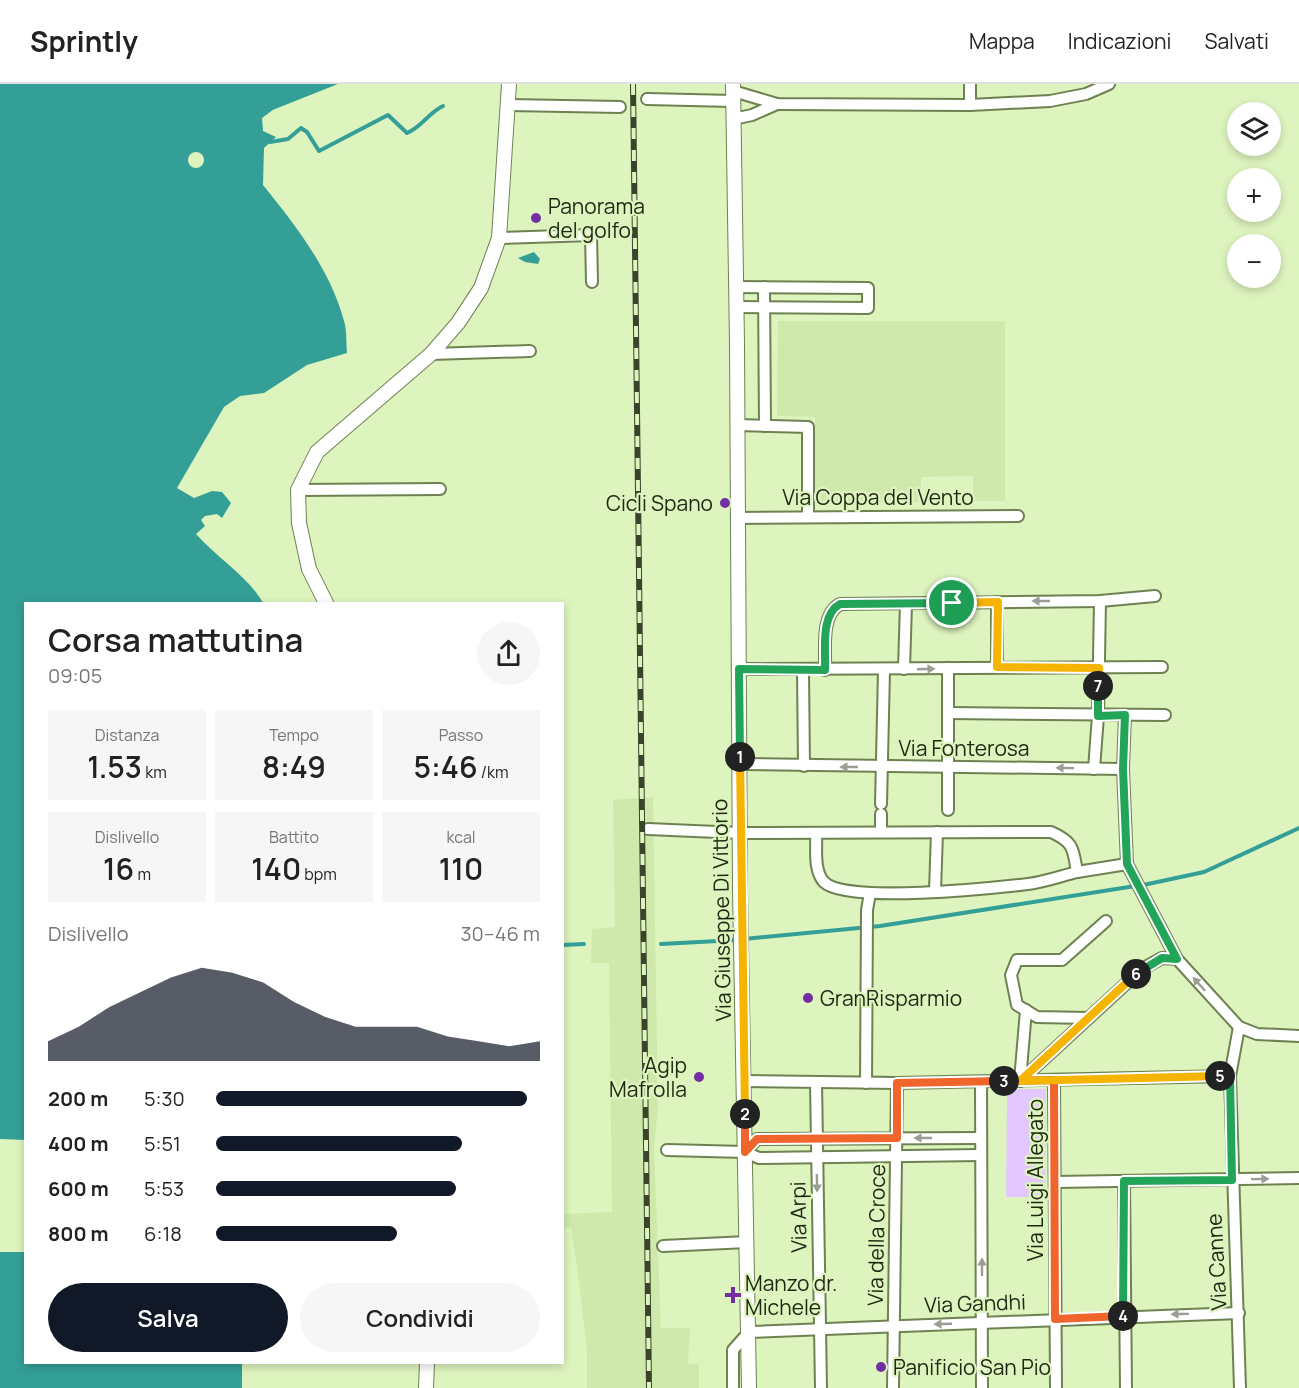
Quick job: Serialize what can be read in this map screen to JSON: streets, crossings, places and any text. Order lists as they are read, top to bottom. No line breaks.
{"streets":{"main road":["Via Giuseppe Di Vittorio"],"street":["Via Coppa del Vento","Via Fonterosa","Via Luigi Allegato","Via Arpi","Via della Croce","Via Canne","Via Gandhi"]},"crossings":[["Via Coppa del Vento","Via Giuseppe Di Vittorio"],["Via Fonterosa","Via Giuseppe Di Vittorio"],["Via Giuseppe Di Vittorio","Via Gandhi"],["Via Luigi Allegato","Via Gandhi"],["Via Arpi","Via Gandhi"],["Via della Croce","Via Gandhi"],["Via Canne","Via Gandhi"]],"one_way":["Via Arpi","Via Gandhi"],"places":{"other":["Panorama del golfo","Cicli Spano","GranRisparmio","Agip Mafrolla","Panificio San Pio"],"health":["Manzo dr. Michele"]},"page":{"header":"Sprintly","nav":["Mappa","Indicazioni","Salvati"],"map_buttons":["+","−"],"heading":["Corsa mattutina","09:05"],"pins":["7","1","6","5","3","2","4"],"stats":[["Distanza","1.53 km"],["Tempo","8:49"],["Passo","5:46 /km"],["Dislivello","16 m"],["Battito","140 bpm"],["kcal","110"]],"chart":["Dislivello","30–46 m"],"list":[{"name":"200 m","note":"5:30"},{"name":"400 m","note":"5:51"},{"name":"600 m","note":"5:53"},{"name":"800 m","note":"6:18"}],"buttons":["Salva","Condividi"]}}
